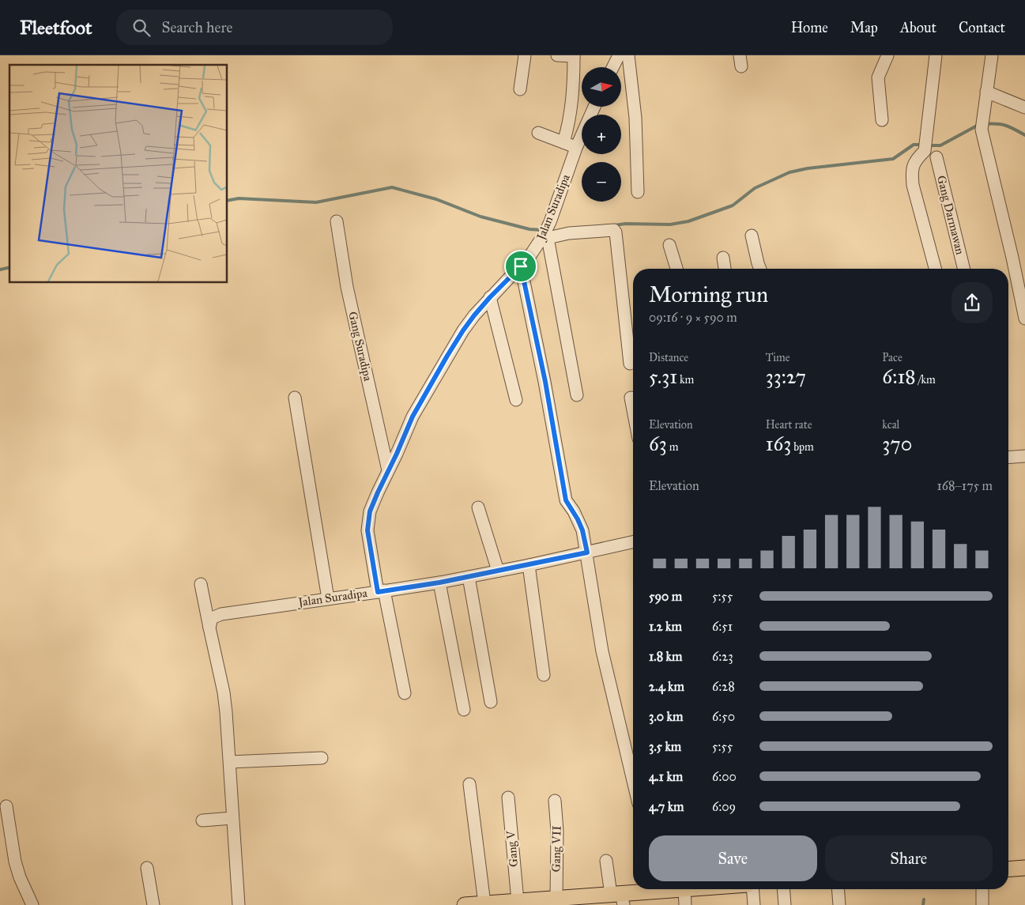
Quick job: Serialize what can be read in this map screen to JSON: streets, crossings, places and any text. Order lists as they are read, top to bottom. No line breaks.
{"streets":{"street":["Jalan Suradipa","Gang Darmawan","Gang Suradipa","Gang V","Gang VII"]},"crossings":[["Jalan Suradipa","Gang Suradipa"]],"north":"right","page":{"header":"Fleetfoot","search":"Search here","nav":["Home","Map","About","Contact"],"map_buttons":["+","−"],"heading":["Morning run","09:16 · 9 × 590 m"],"stats":[["Distance","5.31 km"],["Time","33:27"],["Pace","6:18 /km"],["Elevation","63 m"],["Heart rate","163 bpm"],["kcal","370"]],"chart":["Elevation","168–175 m"],"list":[{"name":"590 m","note":"5:55"},{"name":"1.2 km","note":"6:51"},{"name":"1.8 km","note":"6:23"},{"name":"2.4 km","note":"6:28"},{"name":"3.0 km","note":"6:50"},{"name":"3.5 km","note":"5:55"},{"name":"4.1 km","note":"6:00"},{"name":"4.7 km","note":"6:09"}],"buttons":["Save","Share"]}}
